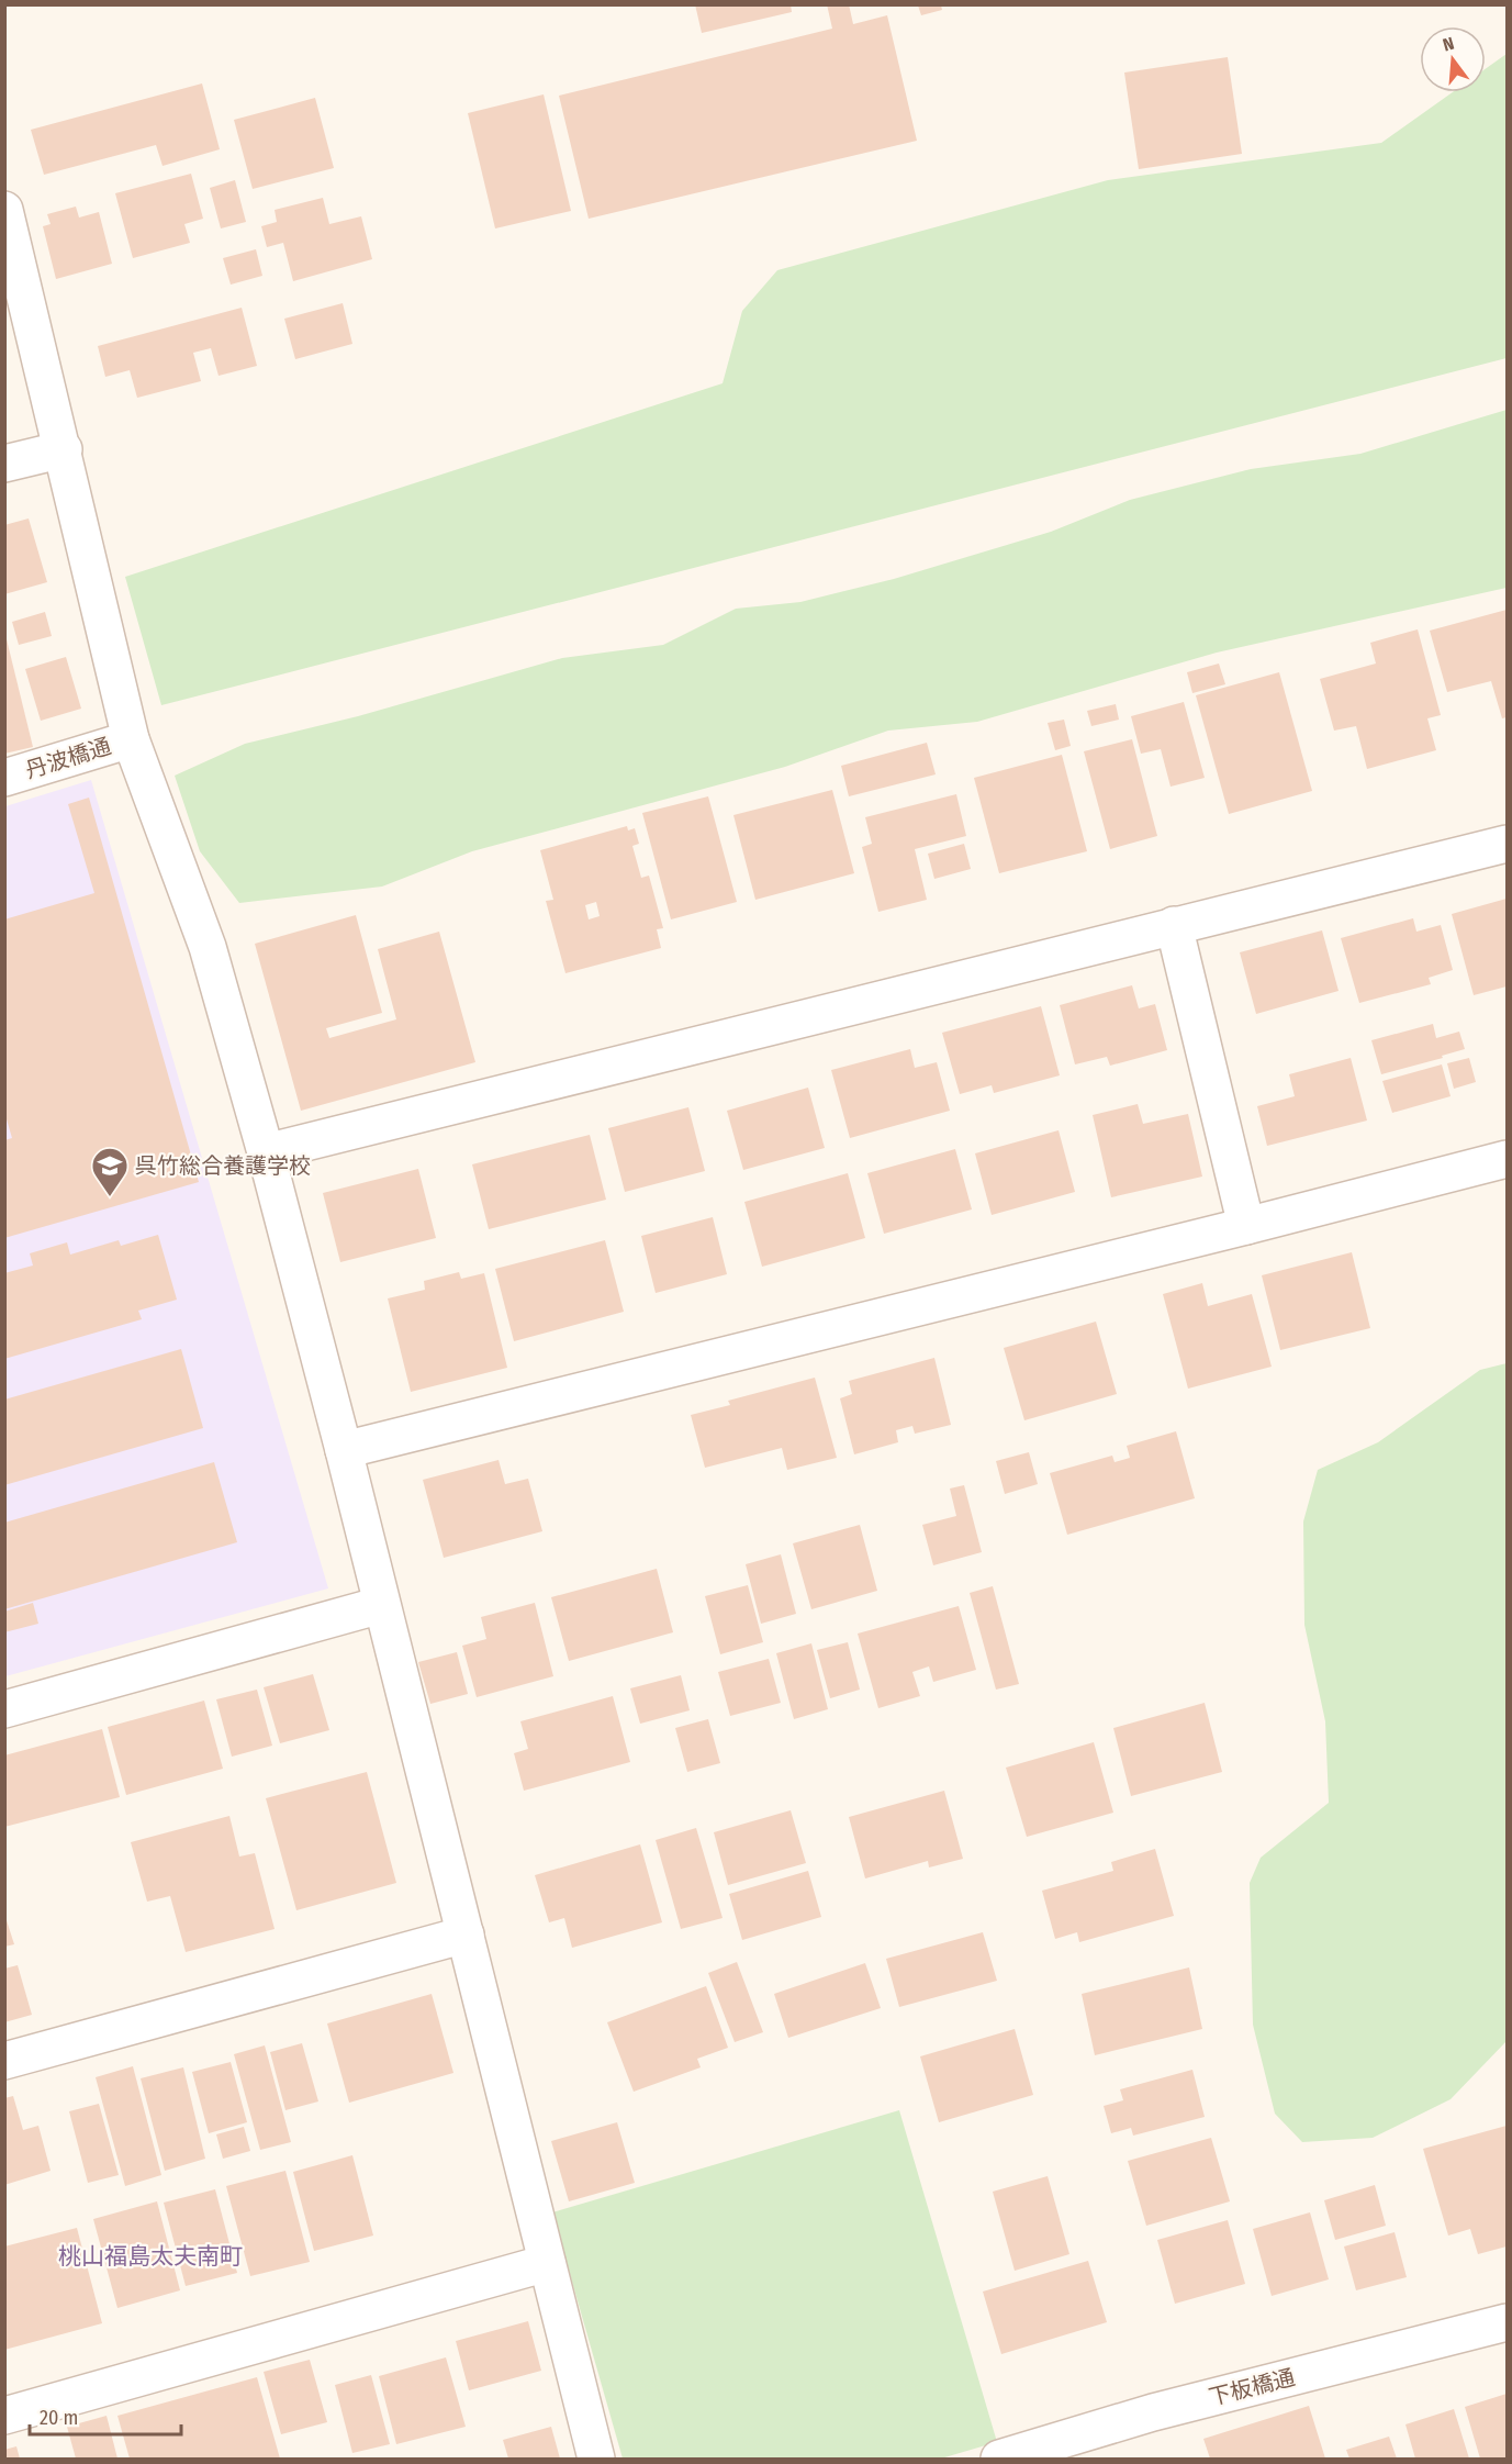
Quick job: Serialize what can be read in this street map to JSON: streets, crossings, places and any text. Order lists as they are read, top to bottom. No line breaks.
{"streets":{"street":["丹波橋通","下板橋通"]},"districts":["桃山福島太夫南町"],"places":{"school or university":["呉竹総合養護学校"]},"scale_bar":"20 m","north":"top"}
